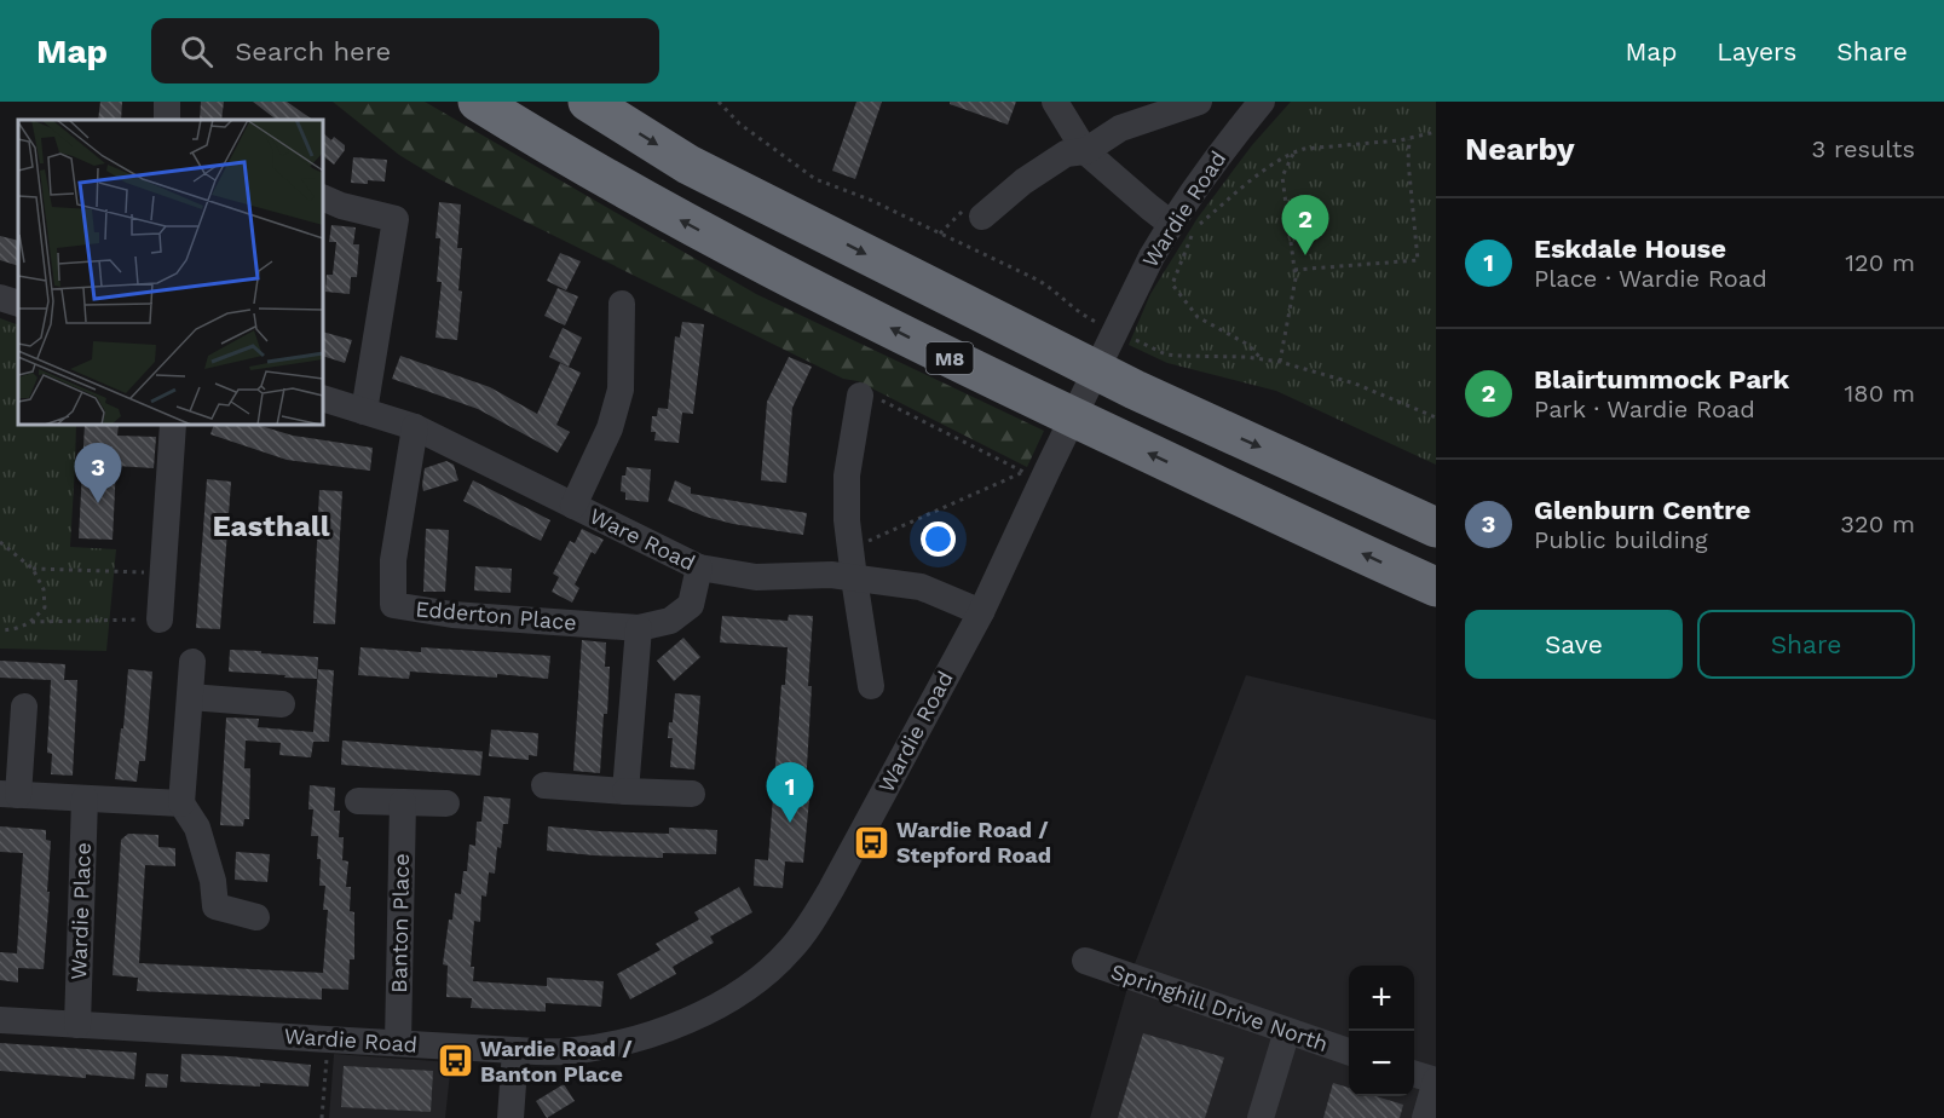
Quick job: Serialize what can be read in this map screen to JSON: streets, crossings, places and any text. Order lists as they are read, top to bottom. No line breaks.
{"streets":{"highway":["M8"],"street":["Wardie Road","Ware Road","Edderton Place","Wardie Place","Banton Place","Springhill Drive North"]},"crossings":[["Wardie Road","Ware Road"],["Wardie Road","Wardie Place"],["Wardie Road","Banton Place"],["Ware Road","Edderton Place"]],"districts":["Easthall"],"places":{"bus stop":["Wardie Road / Stepford Road","Wardie Road / Banton Place"]},"page":{"header":"Map","search":"Search here","nav":["Map","Layers","Share"],"heading":["Nearby","3 results"],"pins":["2","3","1"],"list":[{"mark":"1","name":"Eskdale House","note":"Place · Wardie Road","value":"120 m"},{"mark":"2","name":"Blairtummock Park","note":"Park · Wardie Road","value":"180 m"},{"mark":"3","name":"Glenburn Centre","note":"Public building","value":"320 m"}],"buttons":["Save","Share"],"map_buttons":["+","−"]}}
